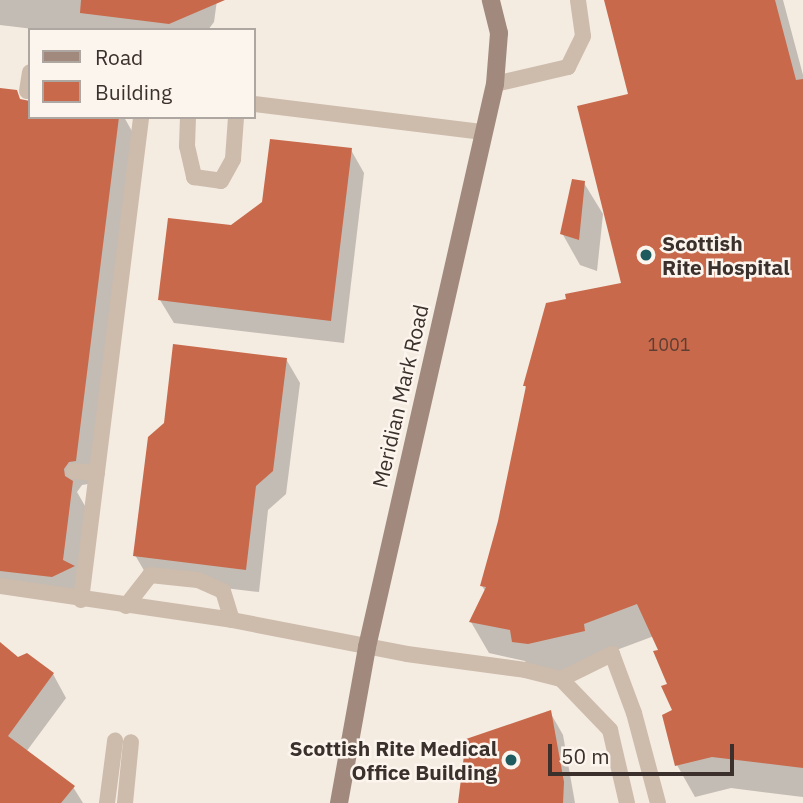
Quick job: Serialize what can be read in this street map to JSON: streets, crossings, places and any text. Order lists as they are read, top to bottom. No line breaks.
{"streets":{"street":["Meridian Mark Road"]},"places":["Scottish Rite Hospital","Scottish Rite Medical Office Building"],"house_numbers":["1001"],"legend":["Road","Building"],"scale_bar":"50 m"}
